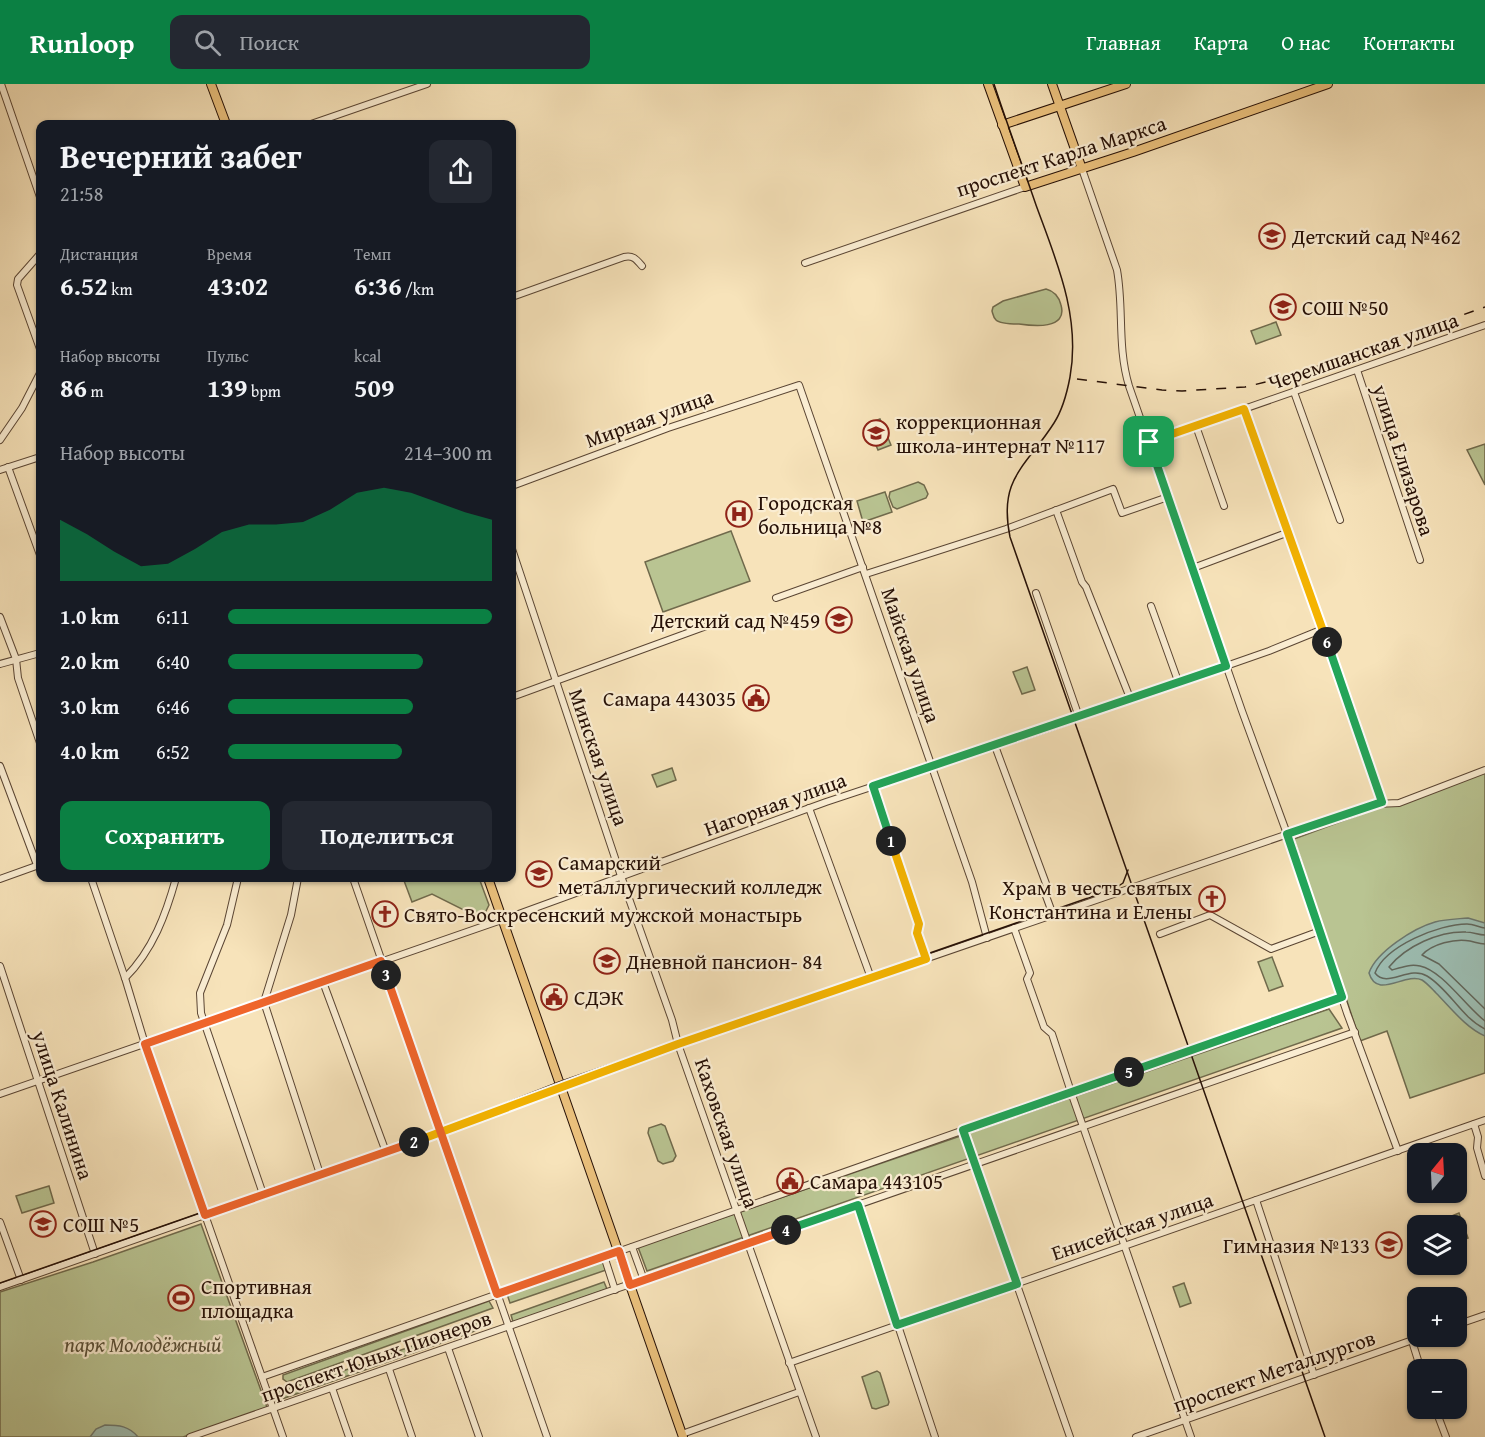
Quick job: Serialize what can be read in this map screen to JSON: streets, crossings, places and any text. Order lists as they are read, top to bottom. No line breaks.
{"streets":{"main road":["проспект Карла Маркса"],"street":["Черемшанская улица","Мирная улица","улица Елизарова","Майская улица","Минская улица","Нагорная улица","улица Калинина","Каховская улица","Енисейская улица","проспект Юных Пионеров","проспект Металлургов"]},"crossings":[["Черемшанская улица","улица Елизарова"],["Мирная улица","Майская улица"],["Майская улица","Нагорная улица"],["Минская улица","Нагорная улица"],["Минская улица","Каховская улица"],["Нагорная улица","улица Калинина"],["Каховская улица","Енисейская улица"],["Каховская улица","проспект Юных Пионеров"]],"parks":["парк Молодёжный"],"places":{"school or university":["Детский сад №462","СОШ №50","коррекционная школа-интернат №117","Детский сад №459","Самарский металлургический колледж","Дневной пансион- 84","СОШ №5","Гимназия №133"],"hospital":["Городская больница №8"],"public building":["Самара 443035","СДЭК","Самара 443105"],"church":["Храм в честь святых Константина и Елены","Свято-Воскресенский мужской монастырь"],"sports":["Спортивная площадка"]},"north":"top","page":{"header":"Runloop","search":"Поиск","nav":["Главная","Карта","О нас","Контакты"],"heading":["Вечерний забег","21:58"],"stats":[["Дистанция","6.52 km"],["Время","43:02"],["Темп","6:36 /km"],["Набор высоты","86 m"],["Пульс","139 bpm"],["kcal","509"]],"chart":["Набор высоты","214–300 m"],"list":[{"name":"1.0 km","note":"6:11"},{"name":"2.0 km","note":"6:40"},{"name":"3.0 km","note":"6:46"},{"name":"4.0 km","note":"6:52"}],"pins":["6","1","3","5","2","4"],"buttons":["Сохранить","Поделиться"],"map_buttons":["+","−"]}}
